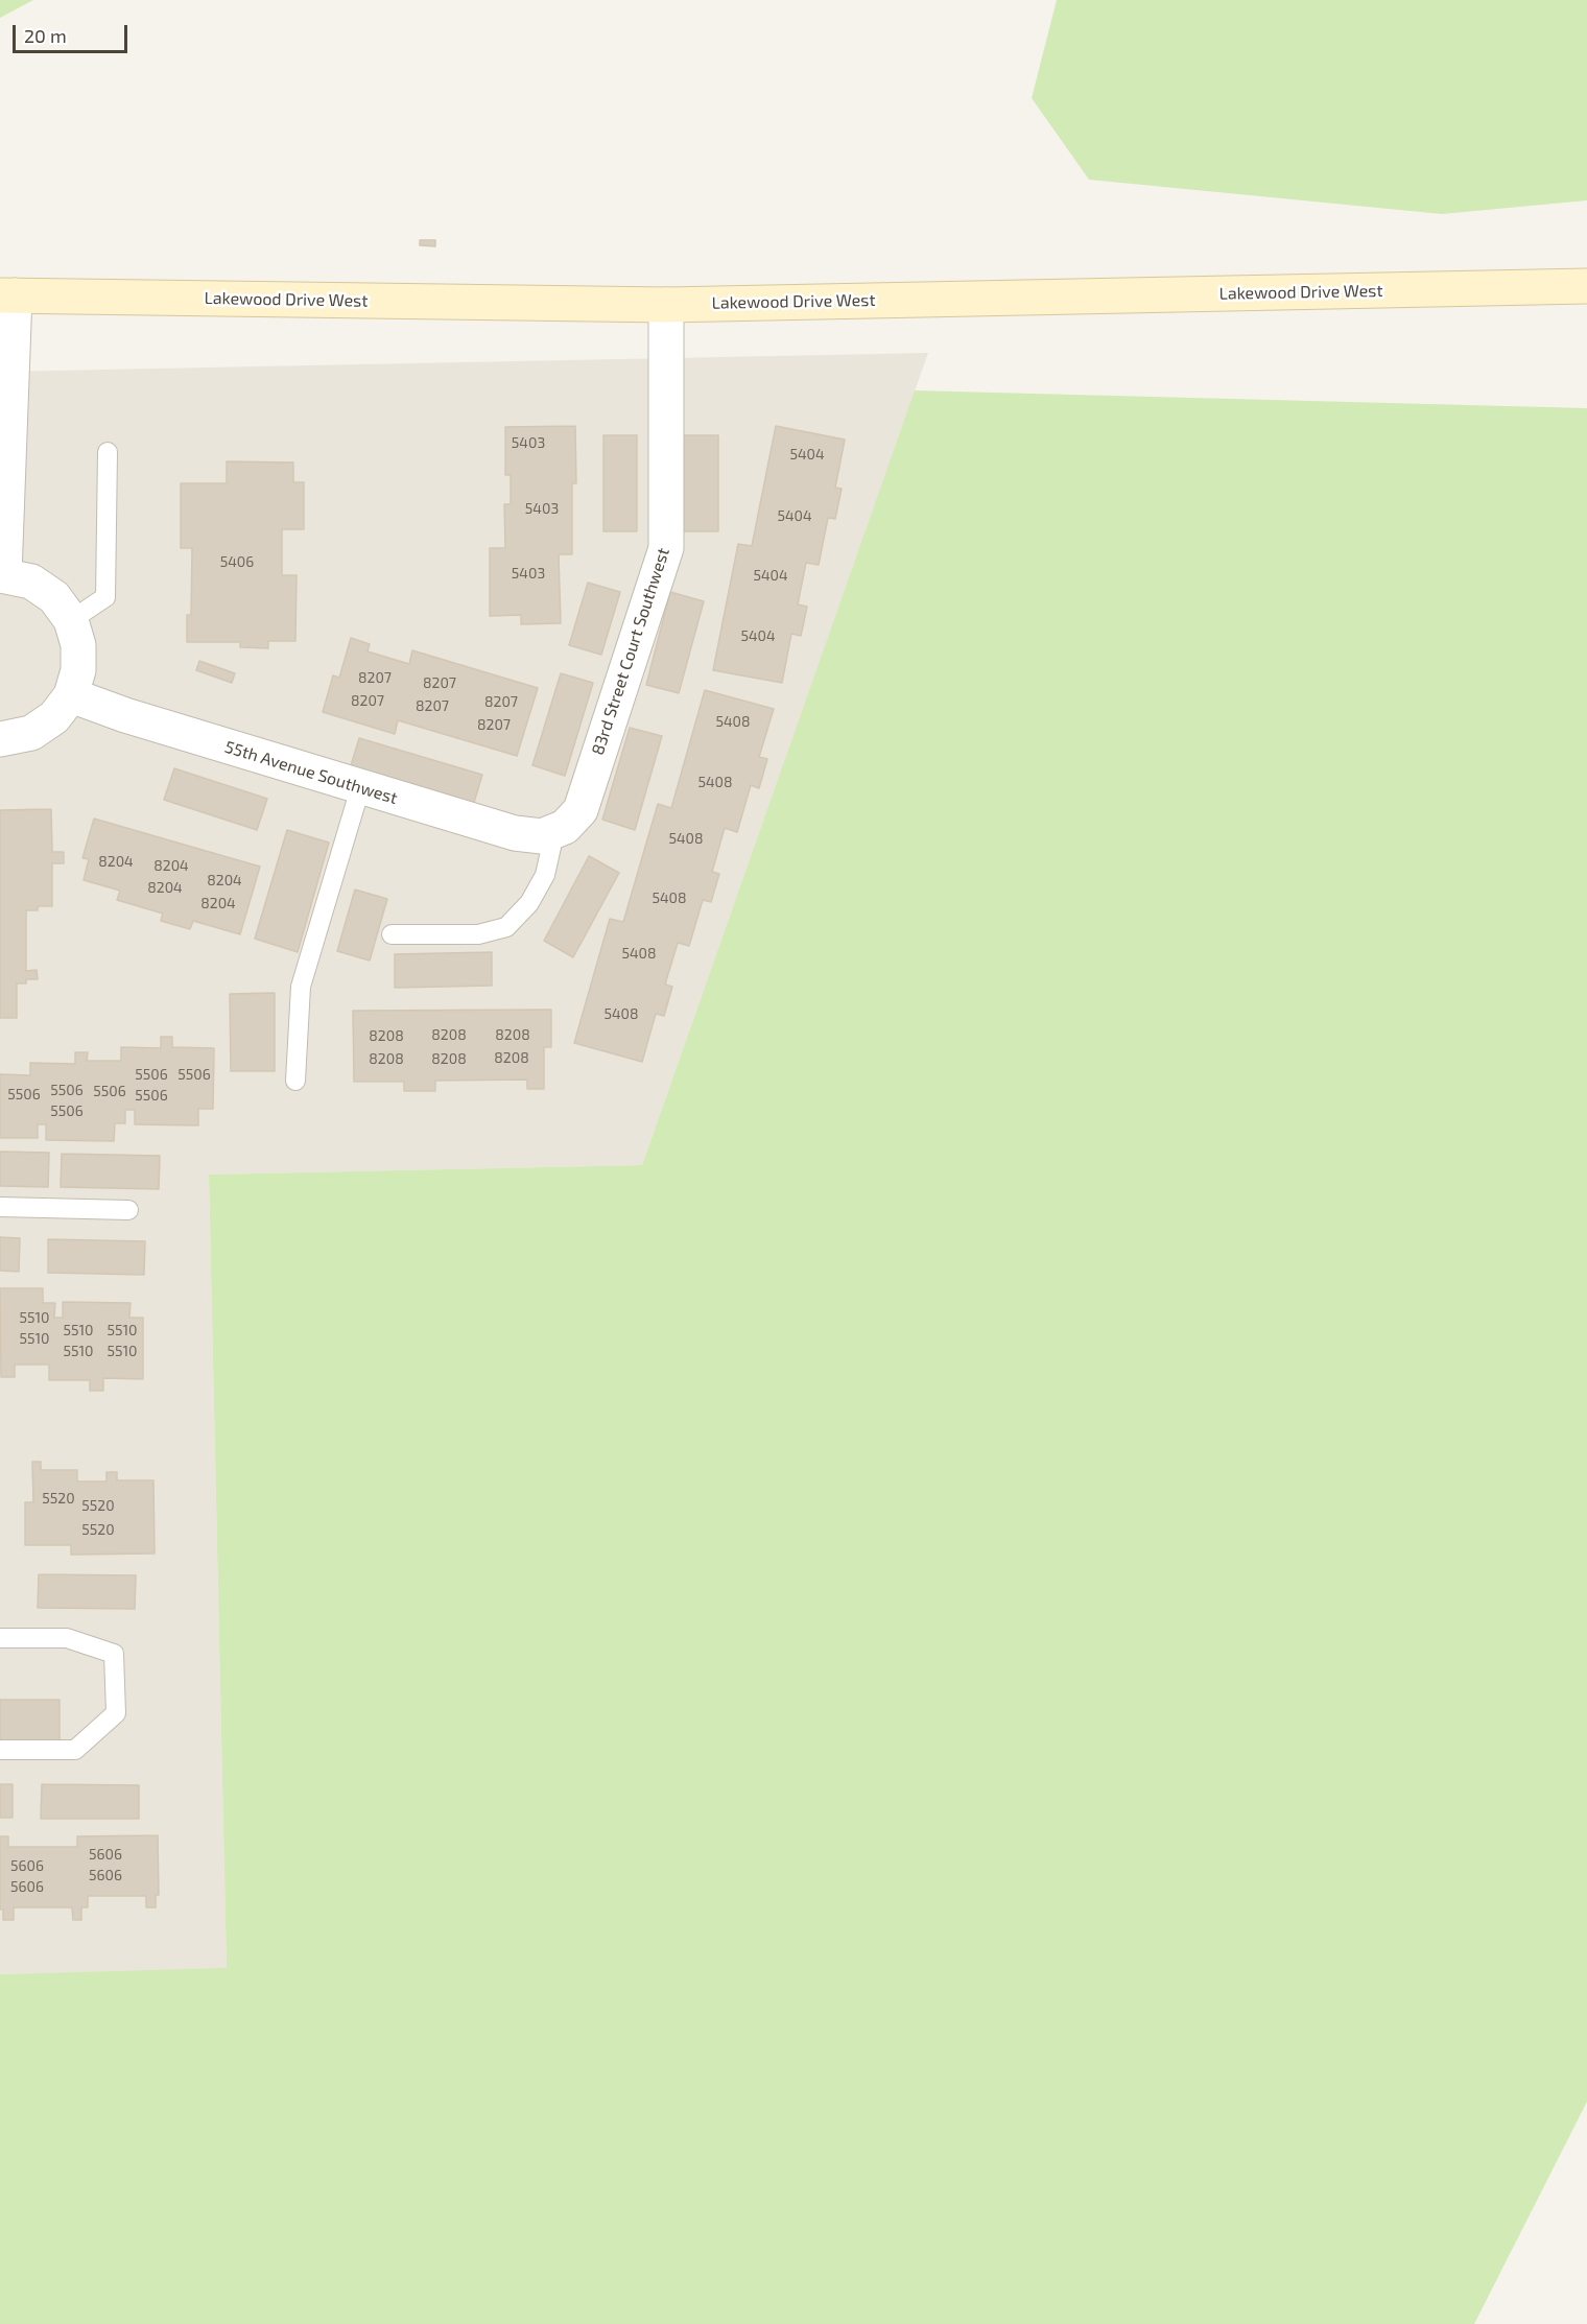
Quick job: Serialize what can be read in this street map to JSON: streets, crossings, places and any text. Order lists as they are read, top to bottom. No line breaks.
{"streets":{"main road":["Lakewood Drive West"],"street":["83rd Street Court Southwest","55th Avenue Southwest"]},"crossings":[["Lakewood Drive West","83rd Street Court Southwest"],["83rd Street Court Southwest","55th Avenue Southwest"]],"house_numbers":["5403","5404","5403","5404","5406","5403","5404","5404","8207","8207","8207","8207","8207","5408","8207","5408","5408","8204","8204","8204","8204","5408","8204","5408","5408","8208","8208","8208","8208","8208","8208","5506","5506","5506","5506","5506","5506","5506","5510","5510","5510","5510","5510","5510","5520","5520","5520","5606","5606","5606","5606"],"scale_bar":"20 m"}
